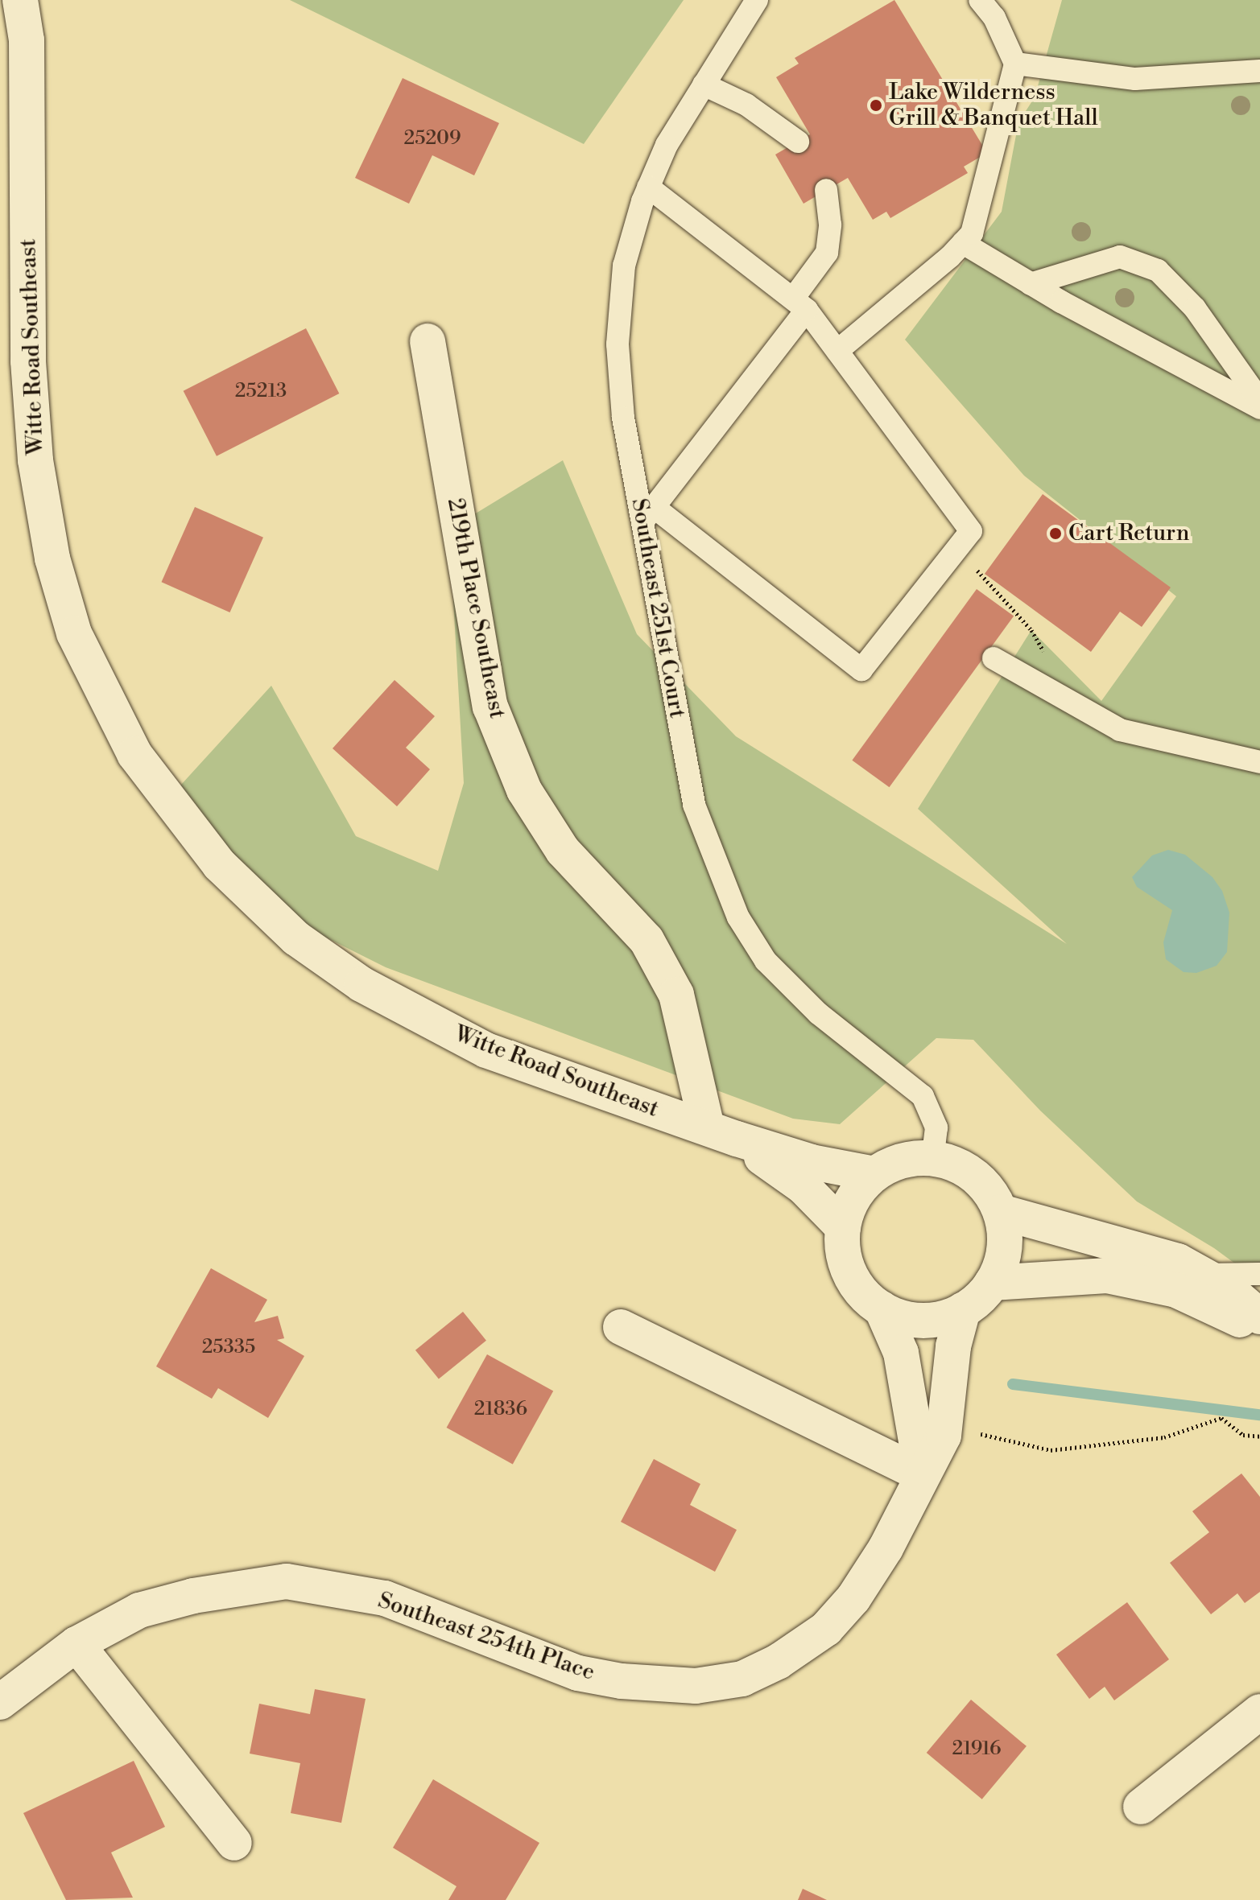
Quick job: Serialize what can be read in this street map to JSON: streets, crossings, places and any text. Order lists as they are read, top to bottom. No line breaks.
{"streets":{"street":["Witte Road Southeast","219th Place Southeast","Southeast 254th Place"],"lane":["Southeast 251st Court"]},"crossings":[["Witte Road Southeast","219th Place Southeast"],["Witte Road Southeast","Southeast 251st Court"],["Witte Road Southeast","Southeast 254th Place"],["Southeast 251st Court","Southeast 254th Place"]],"places":["Lake Wilderness Grill & Banquet Hall","Cart Return"],"house_numbers":["25209","25213","25335","21836","21916"]}
